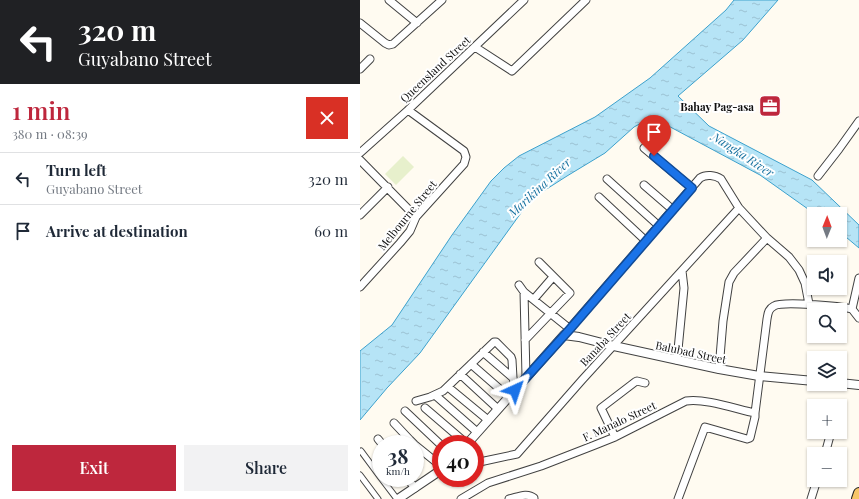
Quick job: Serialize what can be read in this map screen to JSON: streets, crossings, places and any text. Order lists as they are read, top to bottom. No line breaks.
{"streets":{"street":["Queensland Street","Melbourne Street","Banaba Street","Balubad Street","F. Manalo Street"]},"crossings":[["Queensland Street","Melbourne Street"],["Banaba Street","Balubad Street"]],"water":["Nangka River","Marikina River"],"places":{"office":["Bahay Pag-asa"]},"north":"top","page":{"turn":["320 m","Guyabano Street"],"heading":["1 min","380 m · 08:39"],"list":[{"name":"Turn left","note":"Guyabano Street","value":"320 m"},{"name":"Arrive at destination","value":"60 m"}],"map_buttons":["+","−"],"speed":"38 km/h","limit":"40","buttons":["Exit","Share"]}}
